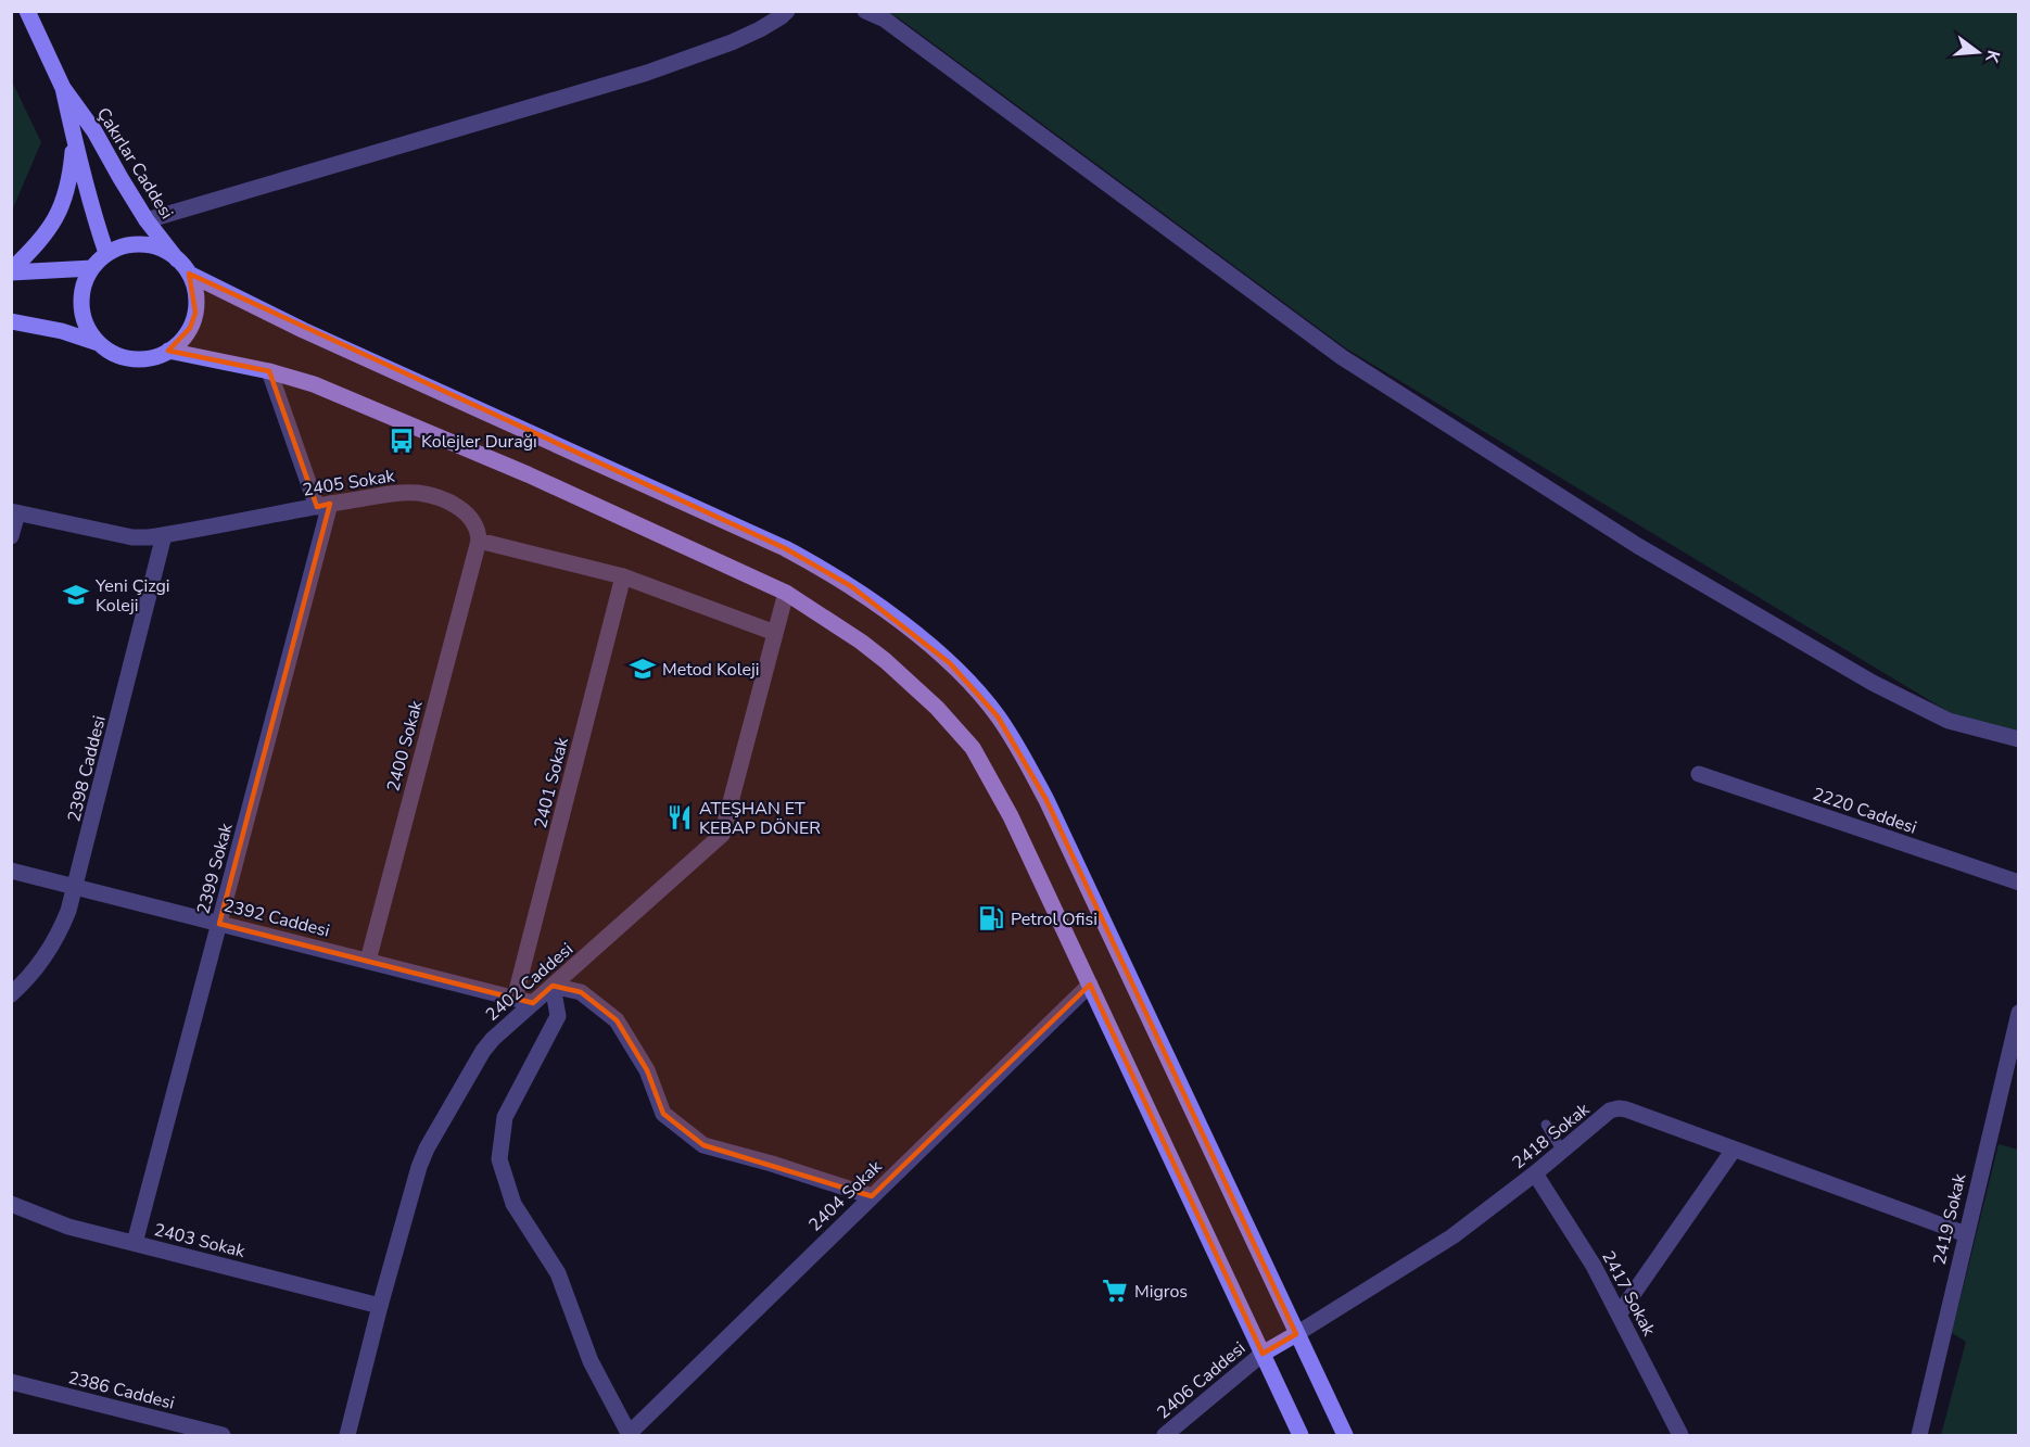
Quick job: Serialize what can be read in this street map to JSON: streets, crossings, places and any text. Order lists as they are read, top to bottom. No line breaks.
{"streets":{"main road":["Çakırlar Caddesi"],"street":["2405 Sokak","2400 Sokak","2398 Caddesi","2401 Sokak","2220 Caddesi","2399 Sokak","2392 Caddesi","2402 Caddesi","2418 Sokak","2404 Sokak","2419 Sokak","2403 Sokak","2417 Sokak","2406 Caddesi","2386 Caddesi"]},"crossings":[["2405 Sokak","2400 Sokak"],["2405 Sokak","2398 Caddesi"],["2405 Sokak","2399 Sokak"],["2400 Sokak","2392 Caddesi"],["2398 Caddesi","2392 Caddesi"],["2401 Sokak","2392 Caddesi"],["2399 Sokak","2392 Caddesi"],["2399 Sokak","2403 Sokak"],["2392 Caddesi","2402 Caddesi"],["2402 Caddesi","2403 Sokak"],["2418 Sokak","2419 Sokak"],["2418 Sokak","2417 Sokak"]],"places":{"bus stop":["Kolejler Durağı"],"school or university":["Yeni Çizgi Koleji","Metod Koleji"],"restaurant":["ATEŞHAN ET KEBAP DÖNER"],"fuel station":["Petrol Ofisi"],"supermarket":["Migros"]},"north":"right"}
